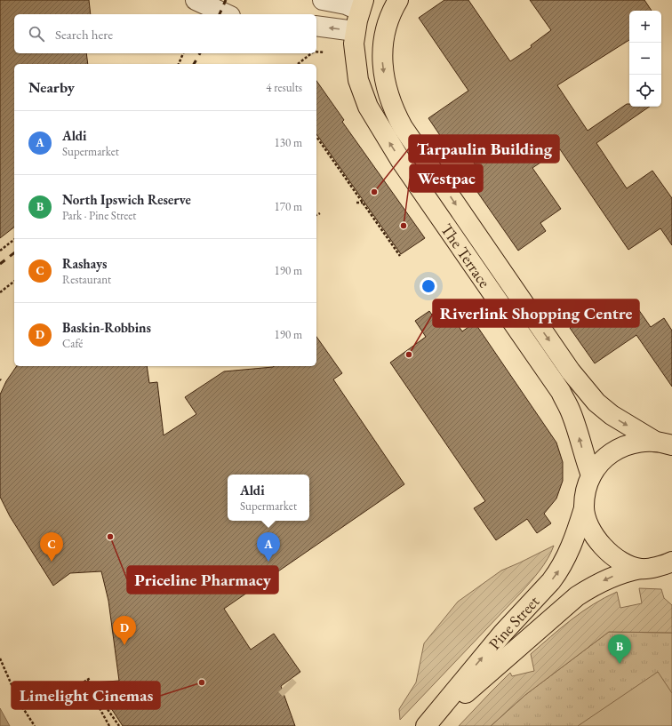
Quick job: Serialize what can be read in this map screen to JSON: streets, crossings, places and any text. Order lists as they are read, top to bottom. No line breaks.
{"streets":{"main road":["The Terrace","Pine Street"]},"places":["Tarpaulin Building","Westpac","Riverlink Shopping Centre","Priceline Pharmacy","Limelight Cinemas"],"page":{"map_buttons":["+","−"],"search":"Search here","heading":["Nearby","4 results"],"list":[{"mark":"A","name":"Aldi","note":"Supermarket","value":"130 m"},{"mark":"B","name":"North Ipswich Reserve","note":"Park · Pine Street","value":"170 m"},{"mark":"C","name":"Rashays","note":"Restaurant","value":"190 m"},{"mark":"D","name":"Baskin-Robbins","note":"Café","value":"190 m"}],"popup":["Aldi","Supermarket"],"pins":["A","C","D","B"]}}
